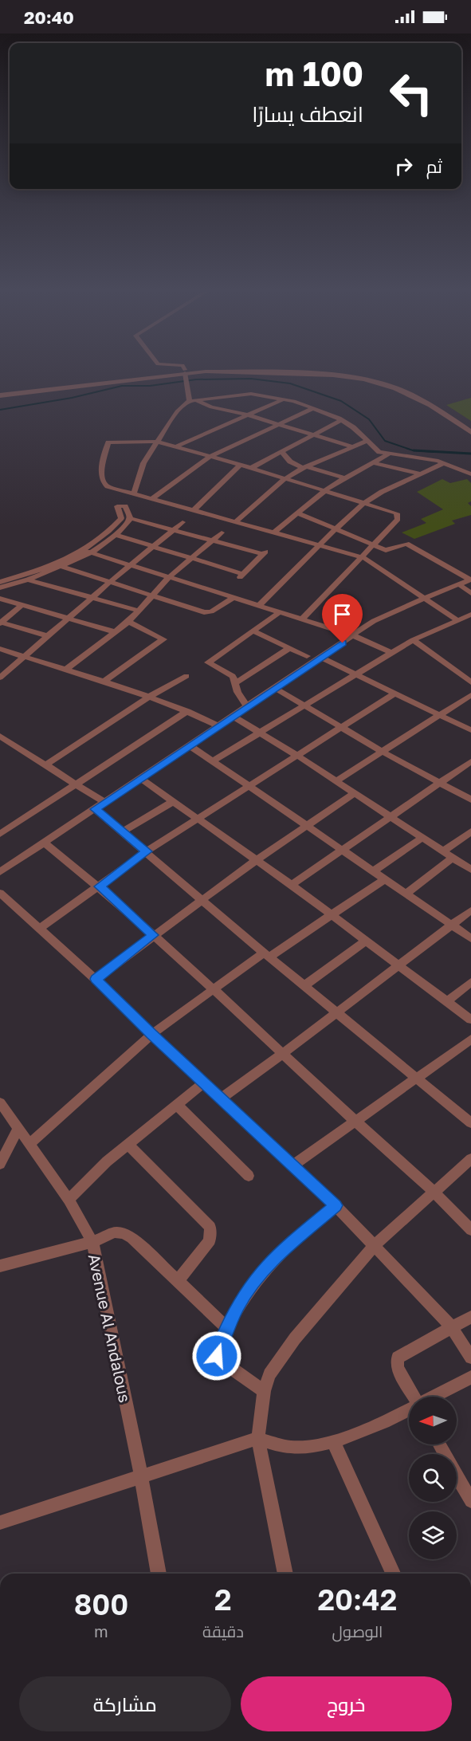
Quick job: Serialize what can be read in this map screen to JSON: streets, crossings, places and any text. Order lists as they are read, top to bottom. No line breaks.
{"streets":{"street":["Avenue Al Andalous"]},"north":"left","page":{"status":"20:40","turn":["100 m","انعطف يسارًا"],"then":"ثم","eta":["20:42","الوصول","2","دقيقة","800","m"],"buttons":["خروج","مشاركة"]}}
